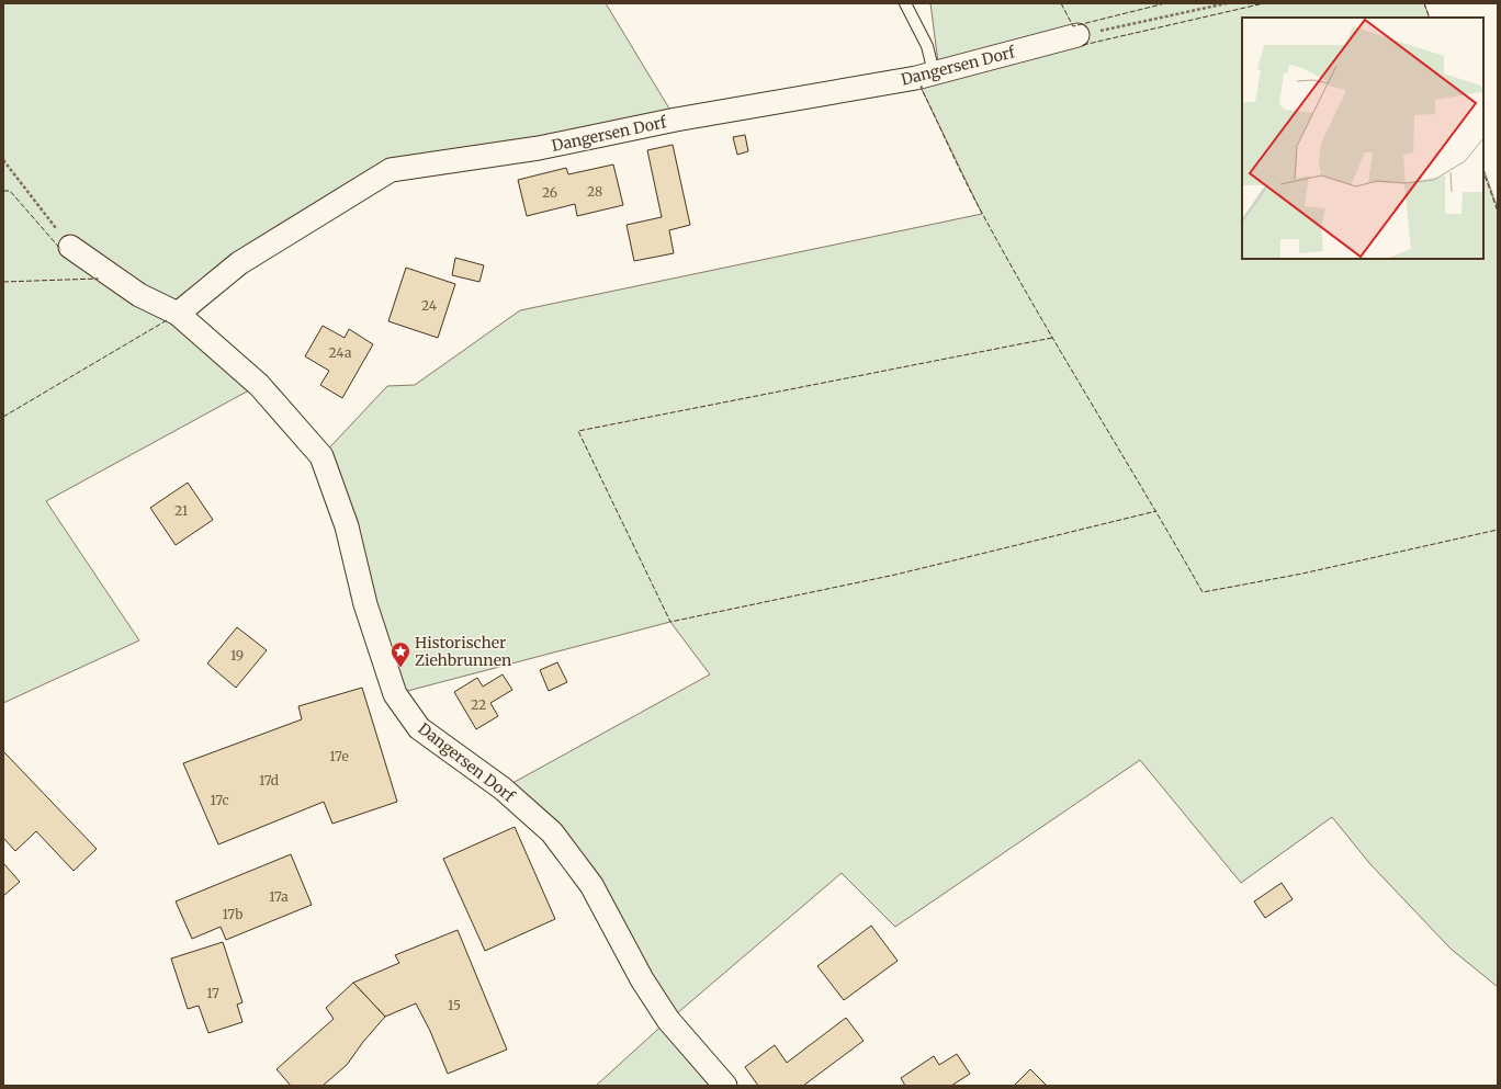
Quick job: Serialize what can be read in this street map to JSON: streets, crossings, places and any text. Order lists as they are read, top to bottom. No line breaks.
{"streets":{"street":["Dangersen Dorf"]},"places":{"place":["Historischer Ziehbrunnen"]},"house_numbers":["28","26","24","24a","21","19","22","17e","17d","17c","17a","17b","17","15"]}
